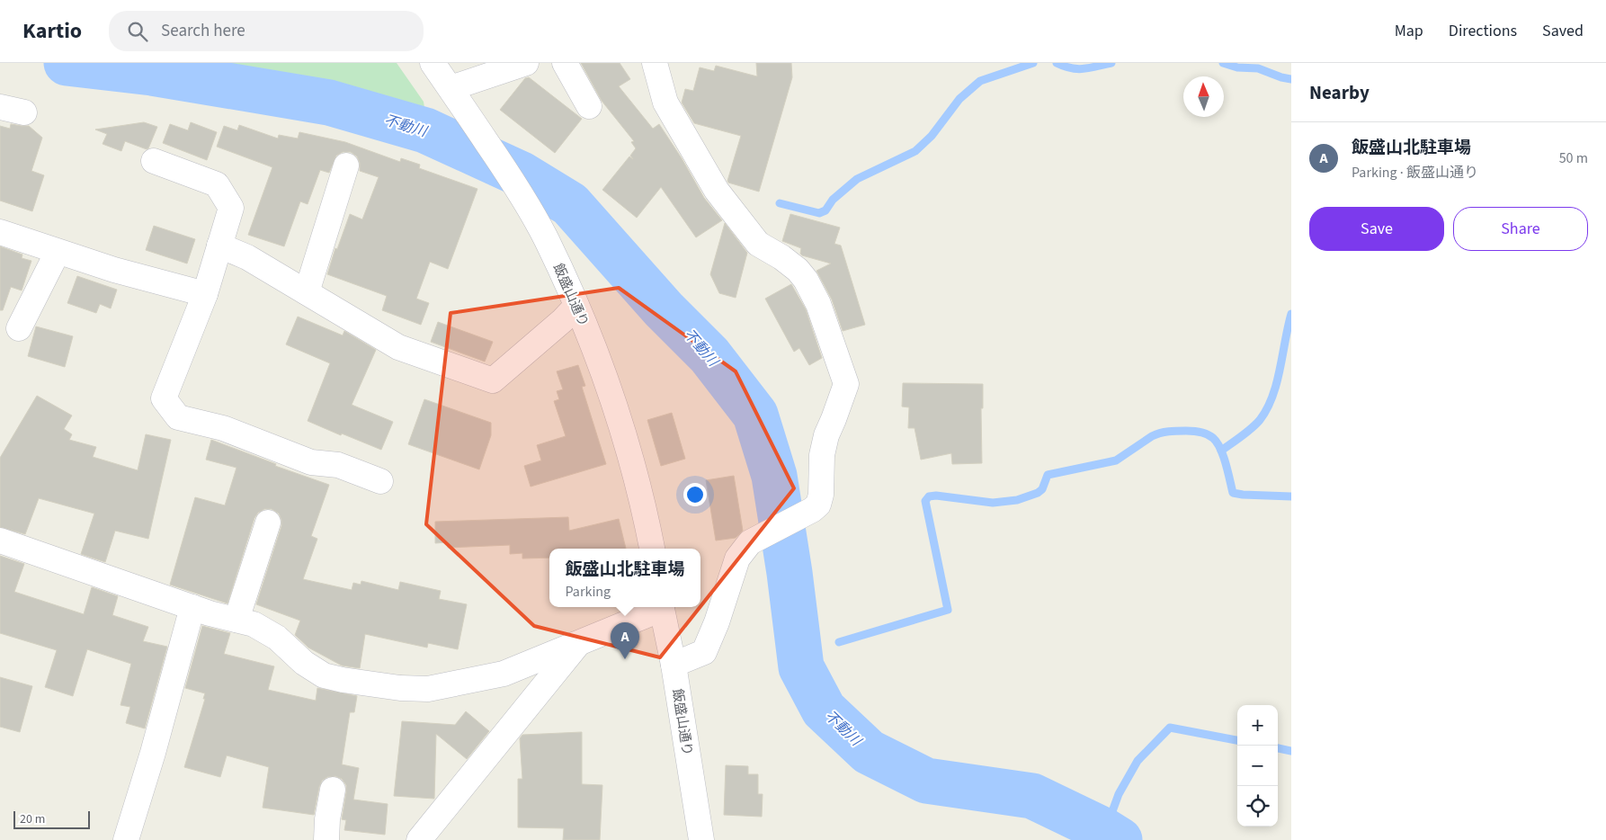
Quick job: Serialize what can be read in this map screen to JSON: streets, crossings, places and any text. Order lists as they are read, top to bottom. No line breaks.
{"streets":{"street":["飯盛山通り"]},"water":["不動川"],"scale_bar":"20 m","north":"top","page":{"header":"Kartio","search":"Search here","nav":["Map","Directions","Saved"],"heading":"Nearby","list":[{"mark":"A","name":"飯盛山北駐車場","note":"Parking · 飯盛山通り","value":"50 m"}],"buttons":["Save","Share"],"popup":["飯盛山北駐車場","Parking"],"pins":"A","map_buttons":["+","−"],"scale":"20 m"}}
